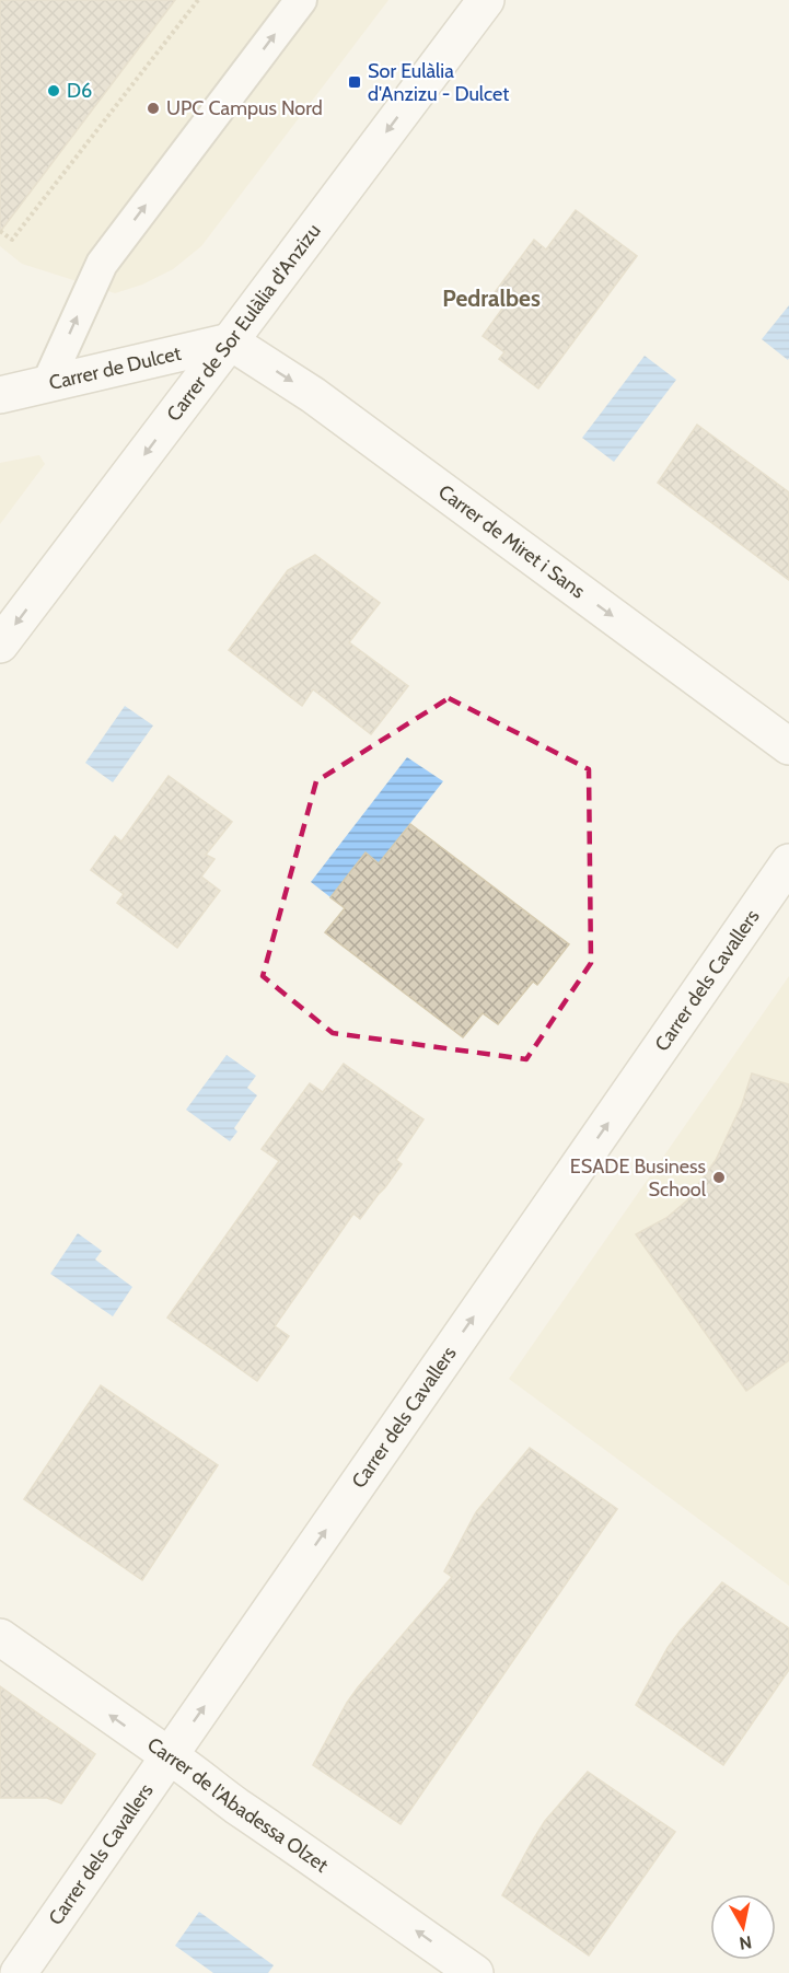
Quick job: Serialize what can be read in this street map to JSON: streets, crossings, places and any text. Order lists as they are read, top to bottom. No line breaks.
{"streets":{"street":["Carrer de Sor Eulàlia d'Anzizu","Carrer de Dulcet","Carrer de Miret i Sans","Carrer dels Cavallers","Carrer de l'Abadessa Olzet"]},"crossings":[["Carrer de Sor Eulàlia d'Anzizu","Carrer de Dulcet"],["Carrer de Sor Eulàlia d'Anzizu","Carrer de Miret i Sans"],["Carrer de Dulcet","Carrer de Miret i Sans"],["Carrer dels Cavallers","Carrer de l'Abadessa Olzet"]],"one_way":["Carrer de Sor Eulàlia d'Anzizu","Carrer de Miret i Sans","Carrer dels Cavallers","Carrer de l'Abadessa Olzet"],"districts":["Pedralbes"],"places":{"transit":["Sor Eulàlia d'Anzizu - Dulcet"],"other":["D6","UPC Campus Nord","ESADE Business School"]},"north":"bottom"}
